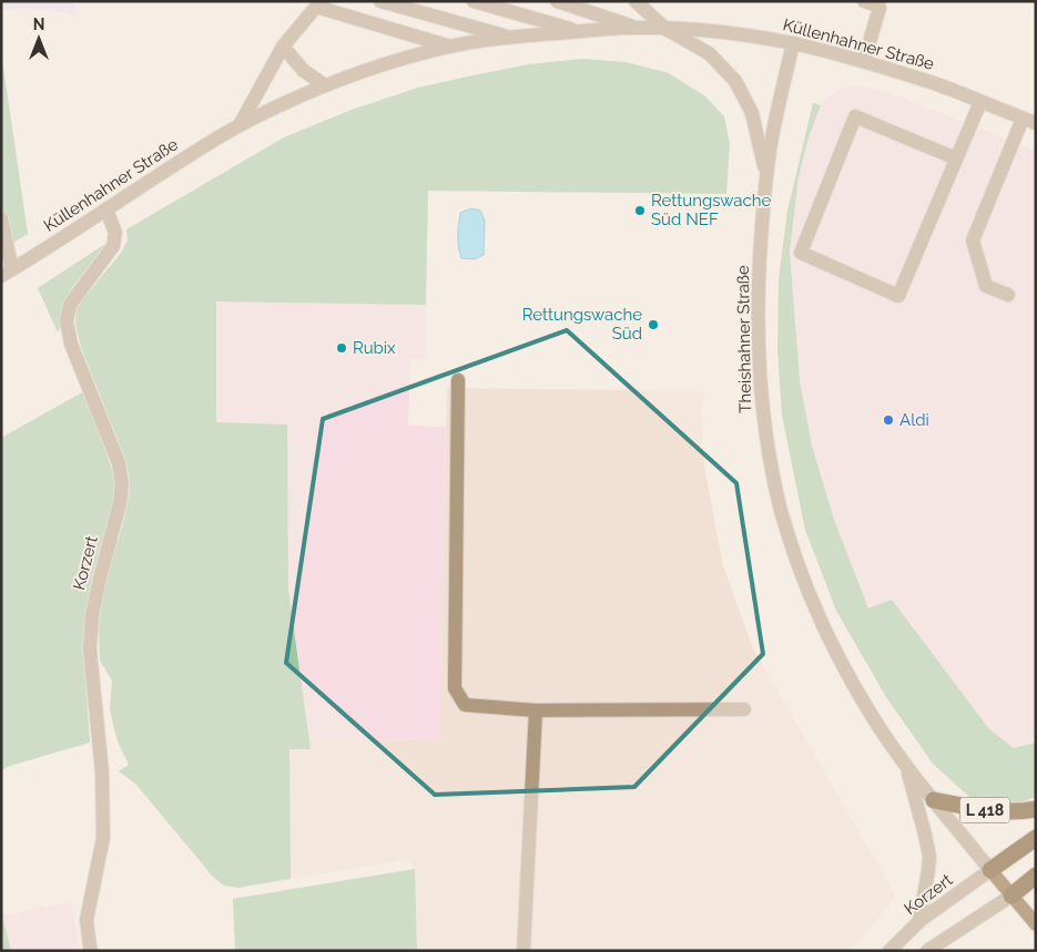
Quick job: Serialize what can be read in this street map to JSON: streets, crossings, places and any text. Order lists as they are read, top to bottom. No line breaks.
{"streets":{"highway":["L 418"],"main road":["Theishahner Straße"],"street":["Küllenhahner Straße","Korzert"]},"crossings":[["Küllenhahner Straße","Theishahner Straße"],["Küllenhahner Straße","Korzert"],["Theishahner Straße","Korzert"],["Theishahner Straße","L 418"]],"places":["Rettungswache Süd NEF","Rettungswache Süd","Rubix","Aldi"],"north":"top"}
